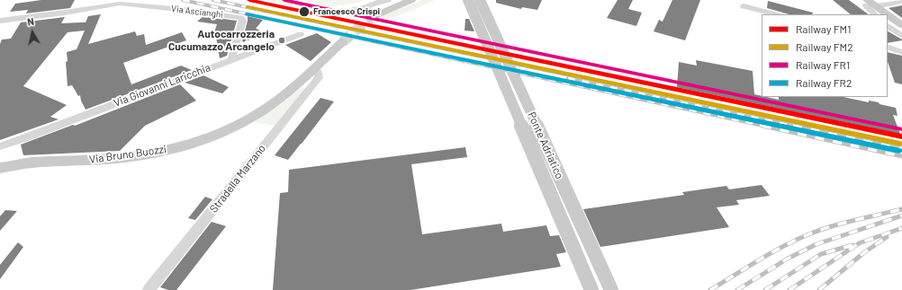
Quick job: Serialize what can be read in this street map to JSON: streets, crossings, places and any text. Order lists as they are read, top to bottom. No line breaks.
{"streets":{"main road":["Ponte Adriatico","Via Bruno Buozzi"],"street":["Via Ascianghi","Via Giovanni Laricchia","Stradella Marzano"]},"crossings":[["Via Ascianghi","Via Giovanni Laricchia"],["Via Bruno Buozzi","Stradella Marzano"]],"places":["Francesco Crispi","Autocarrozzeria Cucumazzo Arcangelo"],"lines":["rail line FM1","rail line FR1","rail line FM2","rail line FR2"],"legend":["Railway FM1","Railway FM2","Railway FR1","Railway FR2"],"north":"top"}
